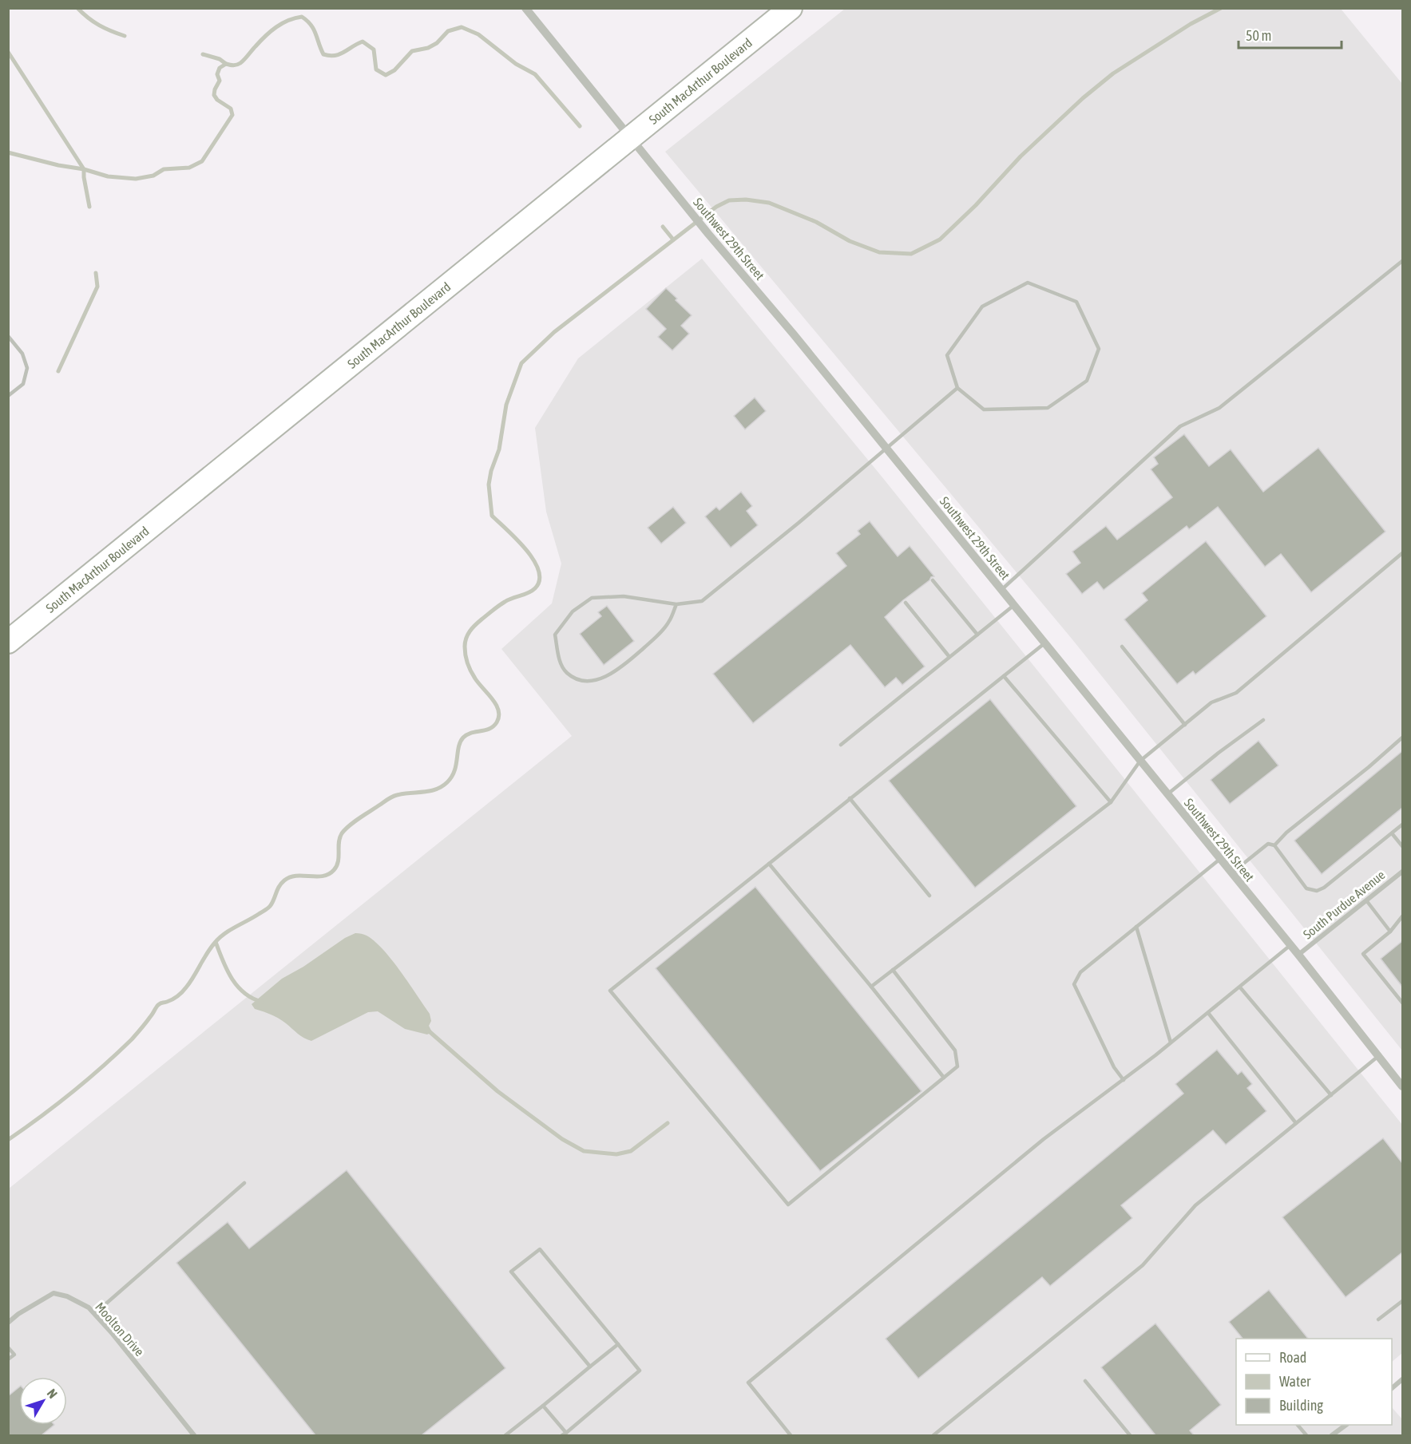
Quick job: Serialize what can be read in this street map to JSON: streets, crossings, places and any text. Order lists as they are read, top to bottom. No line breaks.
{"streets":{"main road":["South MacArthur Boulevard"],"street":["Southwest 29th Street","South Purdue Avenue","Moolton Drive"]},"crossings":[["South MacArthur Boulevard","Southwest 29th Street"],["Southwest 29th Street","South Purdue Avenue"]],"legend":["Road","Water","Building"],"scale_bar":"50 m","north":"top right"}
